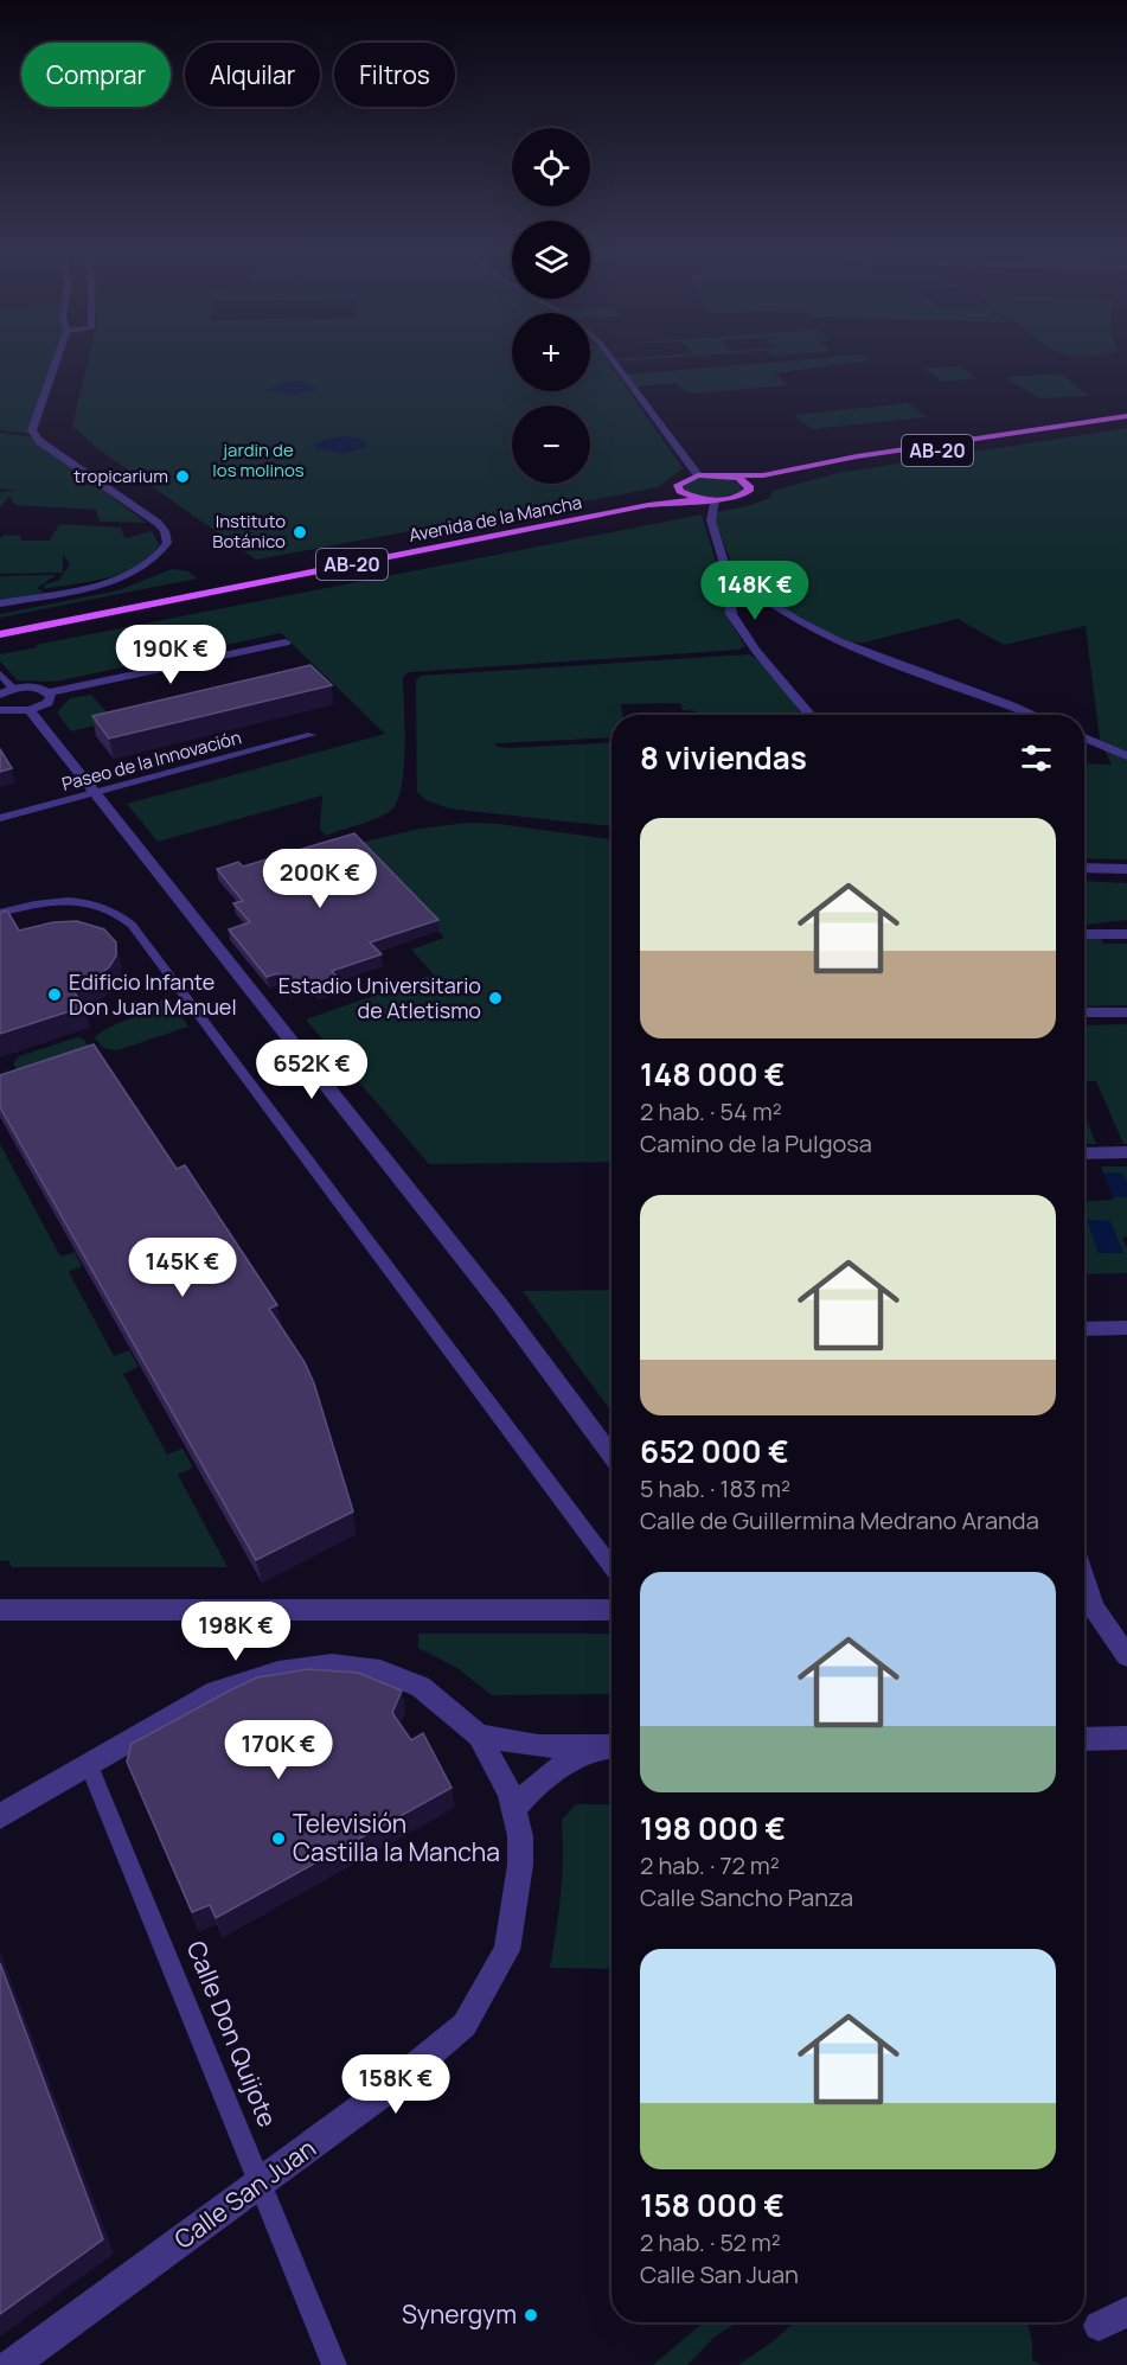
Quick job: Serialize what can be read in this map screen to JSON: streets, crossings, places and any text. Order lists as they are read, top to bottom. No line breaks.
{"streets":{"main road":["AB-20","Avenida de la Mancha"],"street":["Paseo de la Innovación","Calle Don Quijote","Calle San Juan"]},"crossings":[["AB-20","Avenida de la Mancha"],["Calle Don Quijote","Calle San Juan"]],"parks":["jardin de los molinos"],"places":["tropicarium","Instituto Botánico","Edificio Infante Don Juan Manuel","Estadio Universitario de Atletismo","Televisión Castilla la Mancha","Synergym"],"page":{"chip":["Comprar","Alquilar","Filtros"],"map_buttons":["+","−"],"price":["148K €","190K €","200K €","652K €","145K €","198K €","170K €","158K €"],"heading":"8 viviendas","list":[{"name":"148 000 €","note":"2 hab. · 54 m² · Camino de la Pulgosa"},{"name":"652 000 €","note":"5 hab. · 183 m² · Calle de Guillermina Medrano Aranda"},{"name":"198 000 €","note":"2 hab. · 72 m² · Calle Sancho Panza"},{"name":"158 000 €","note":"2 hab. · 52 m² · Calle San Juan"}]}}
